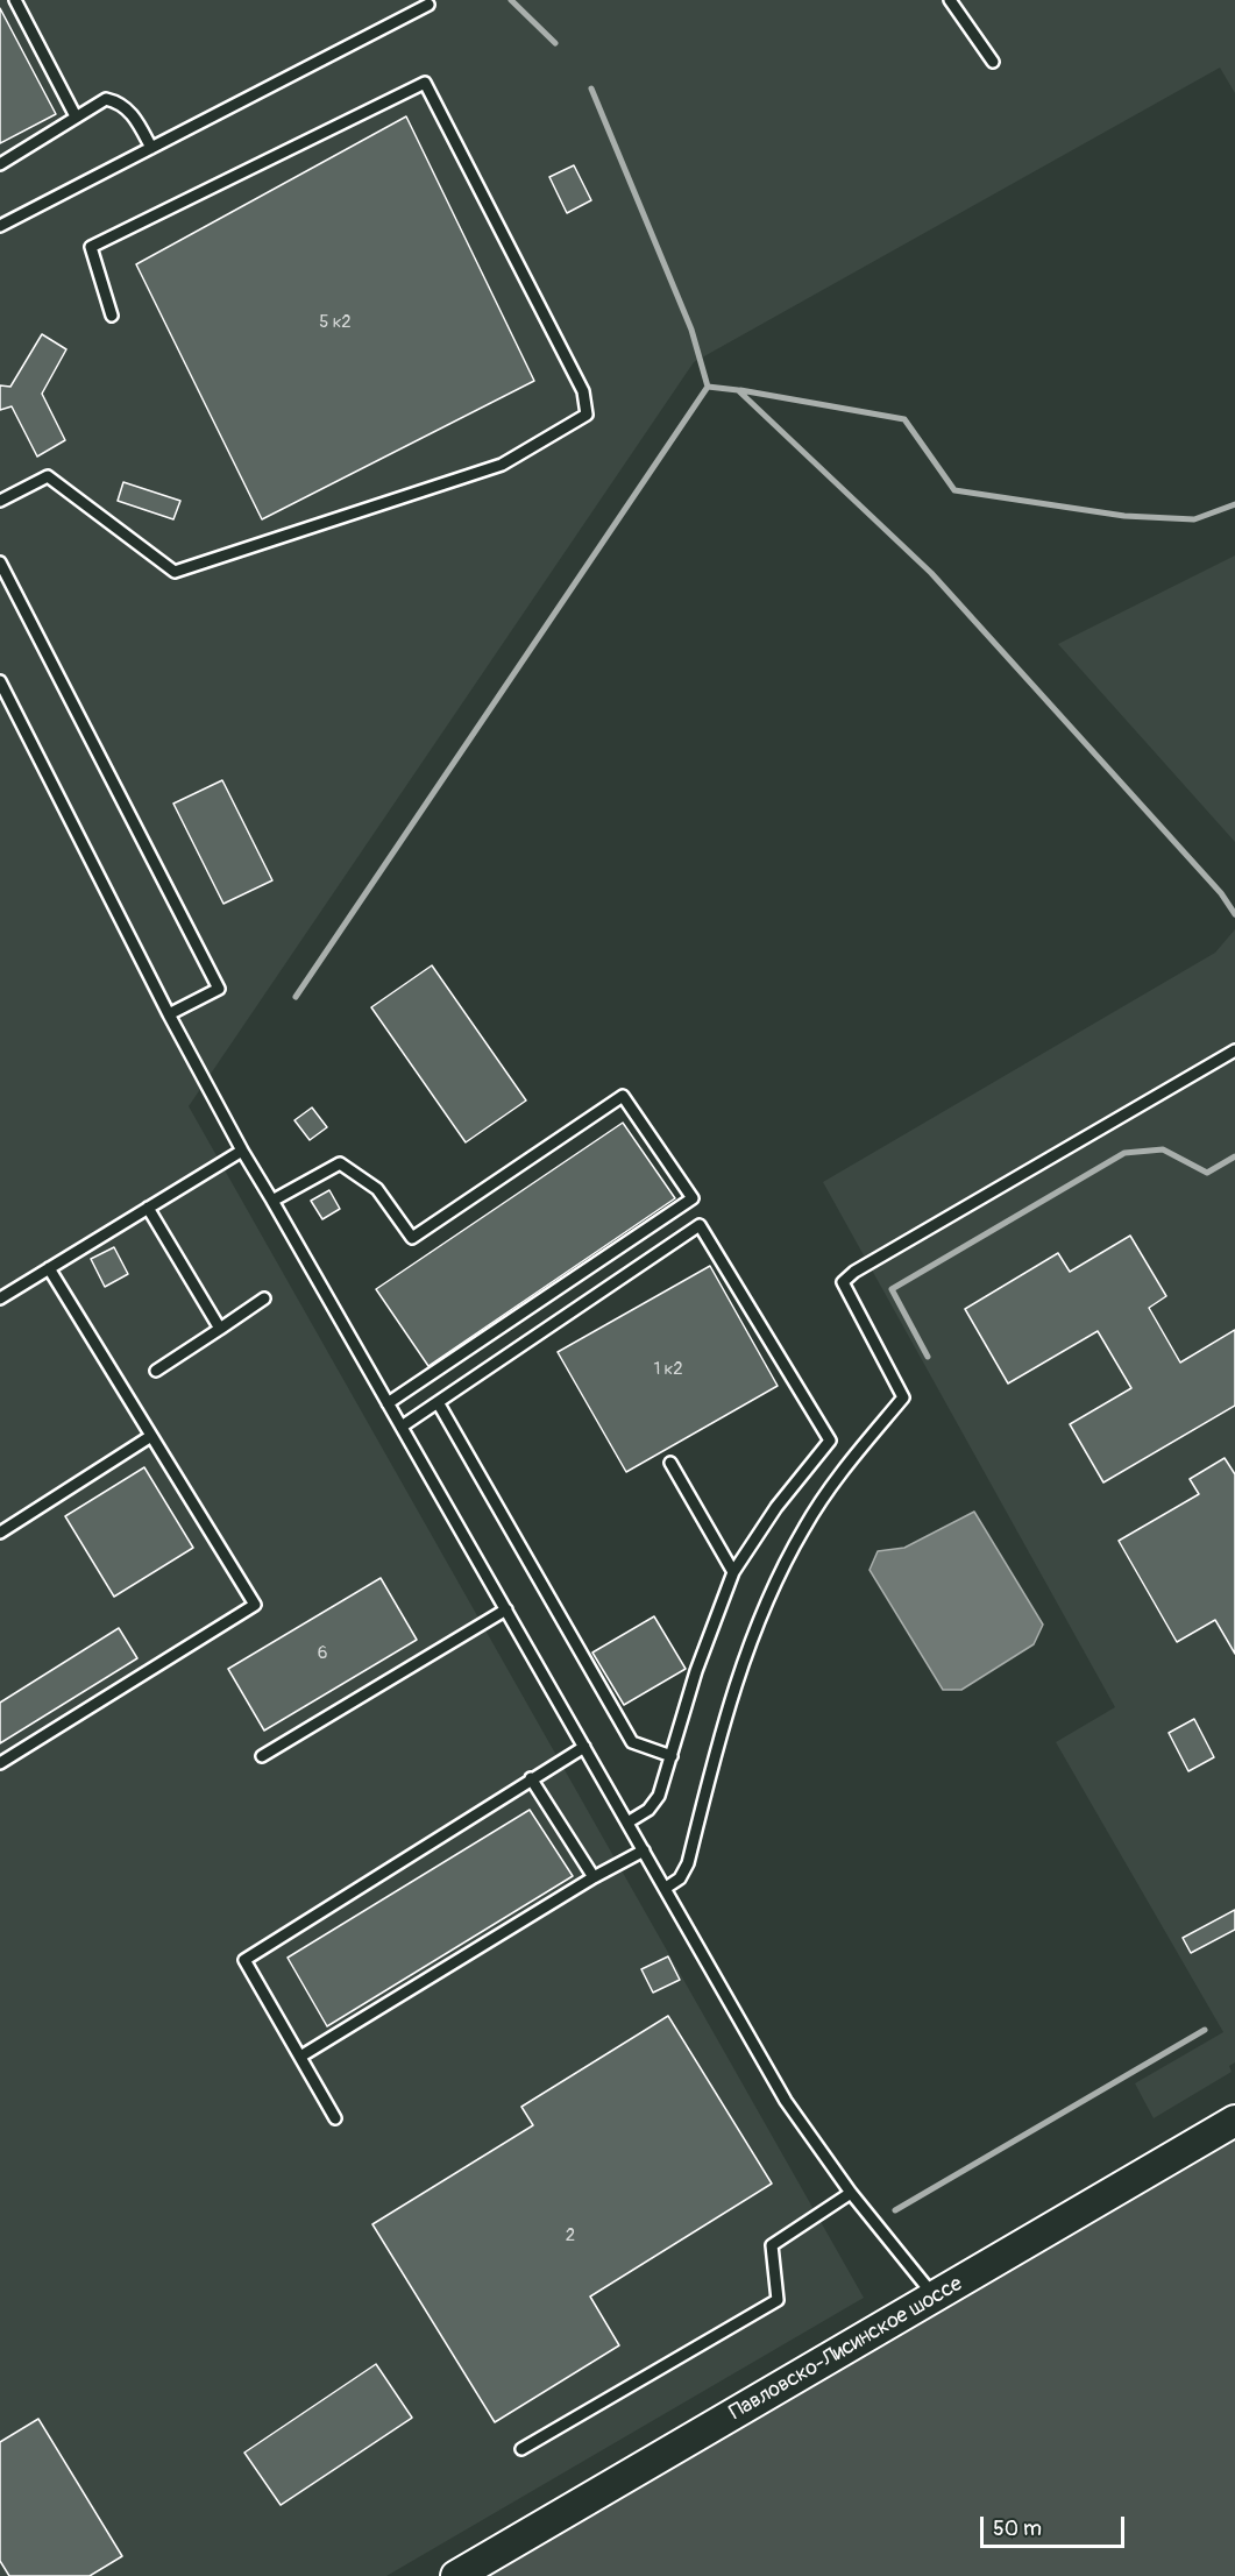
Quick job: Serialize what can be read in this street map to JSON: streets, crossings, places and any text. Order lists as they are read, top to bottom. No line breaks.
{"streets":{"main road":["Павловско-Лисинское шоссе"]},"house_numbers":["5 к2","1 к2","6","2"],"scale_bar":"50 m"}
